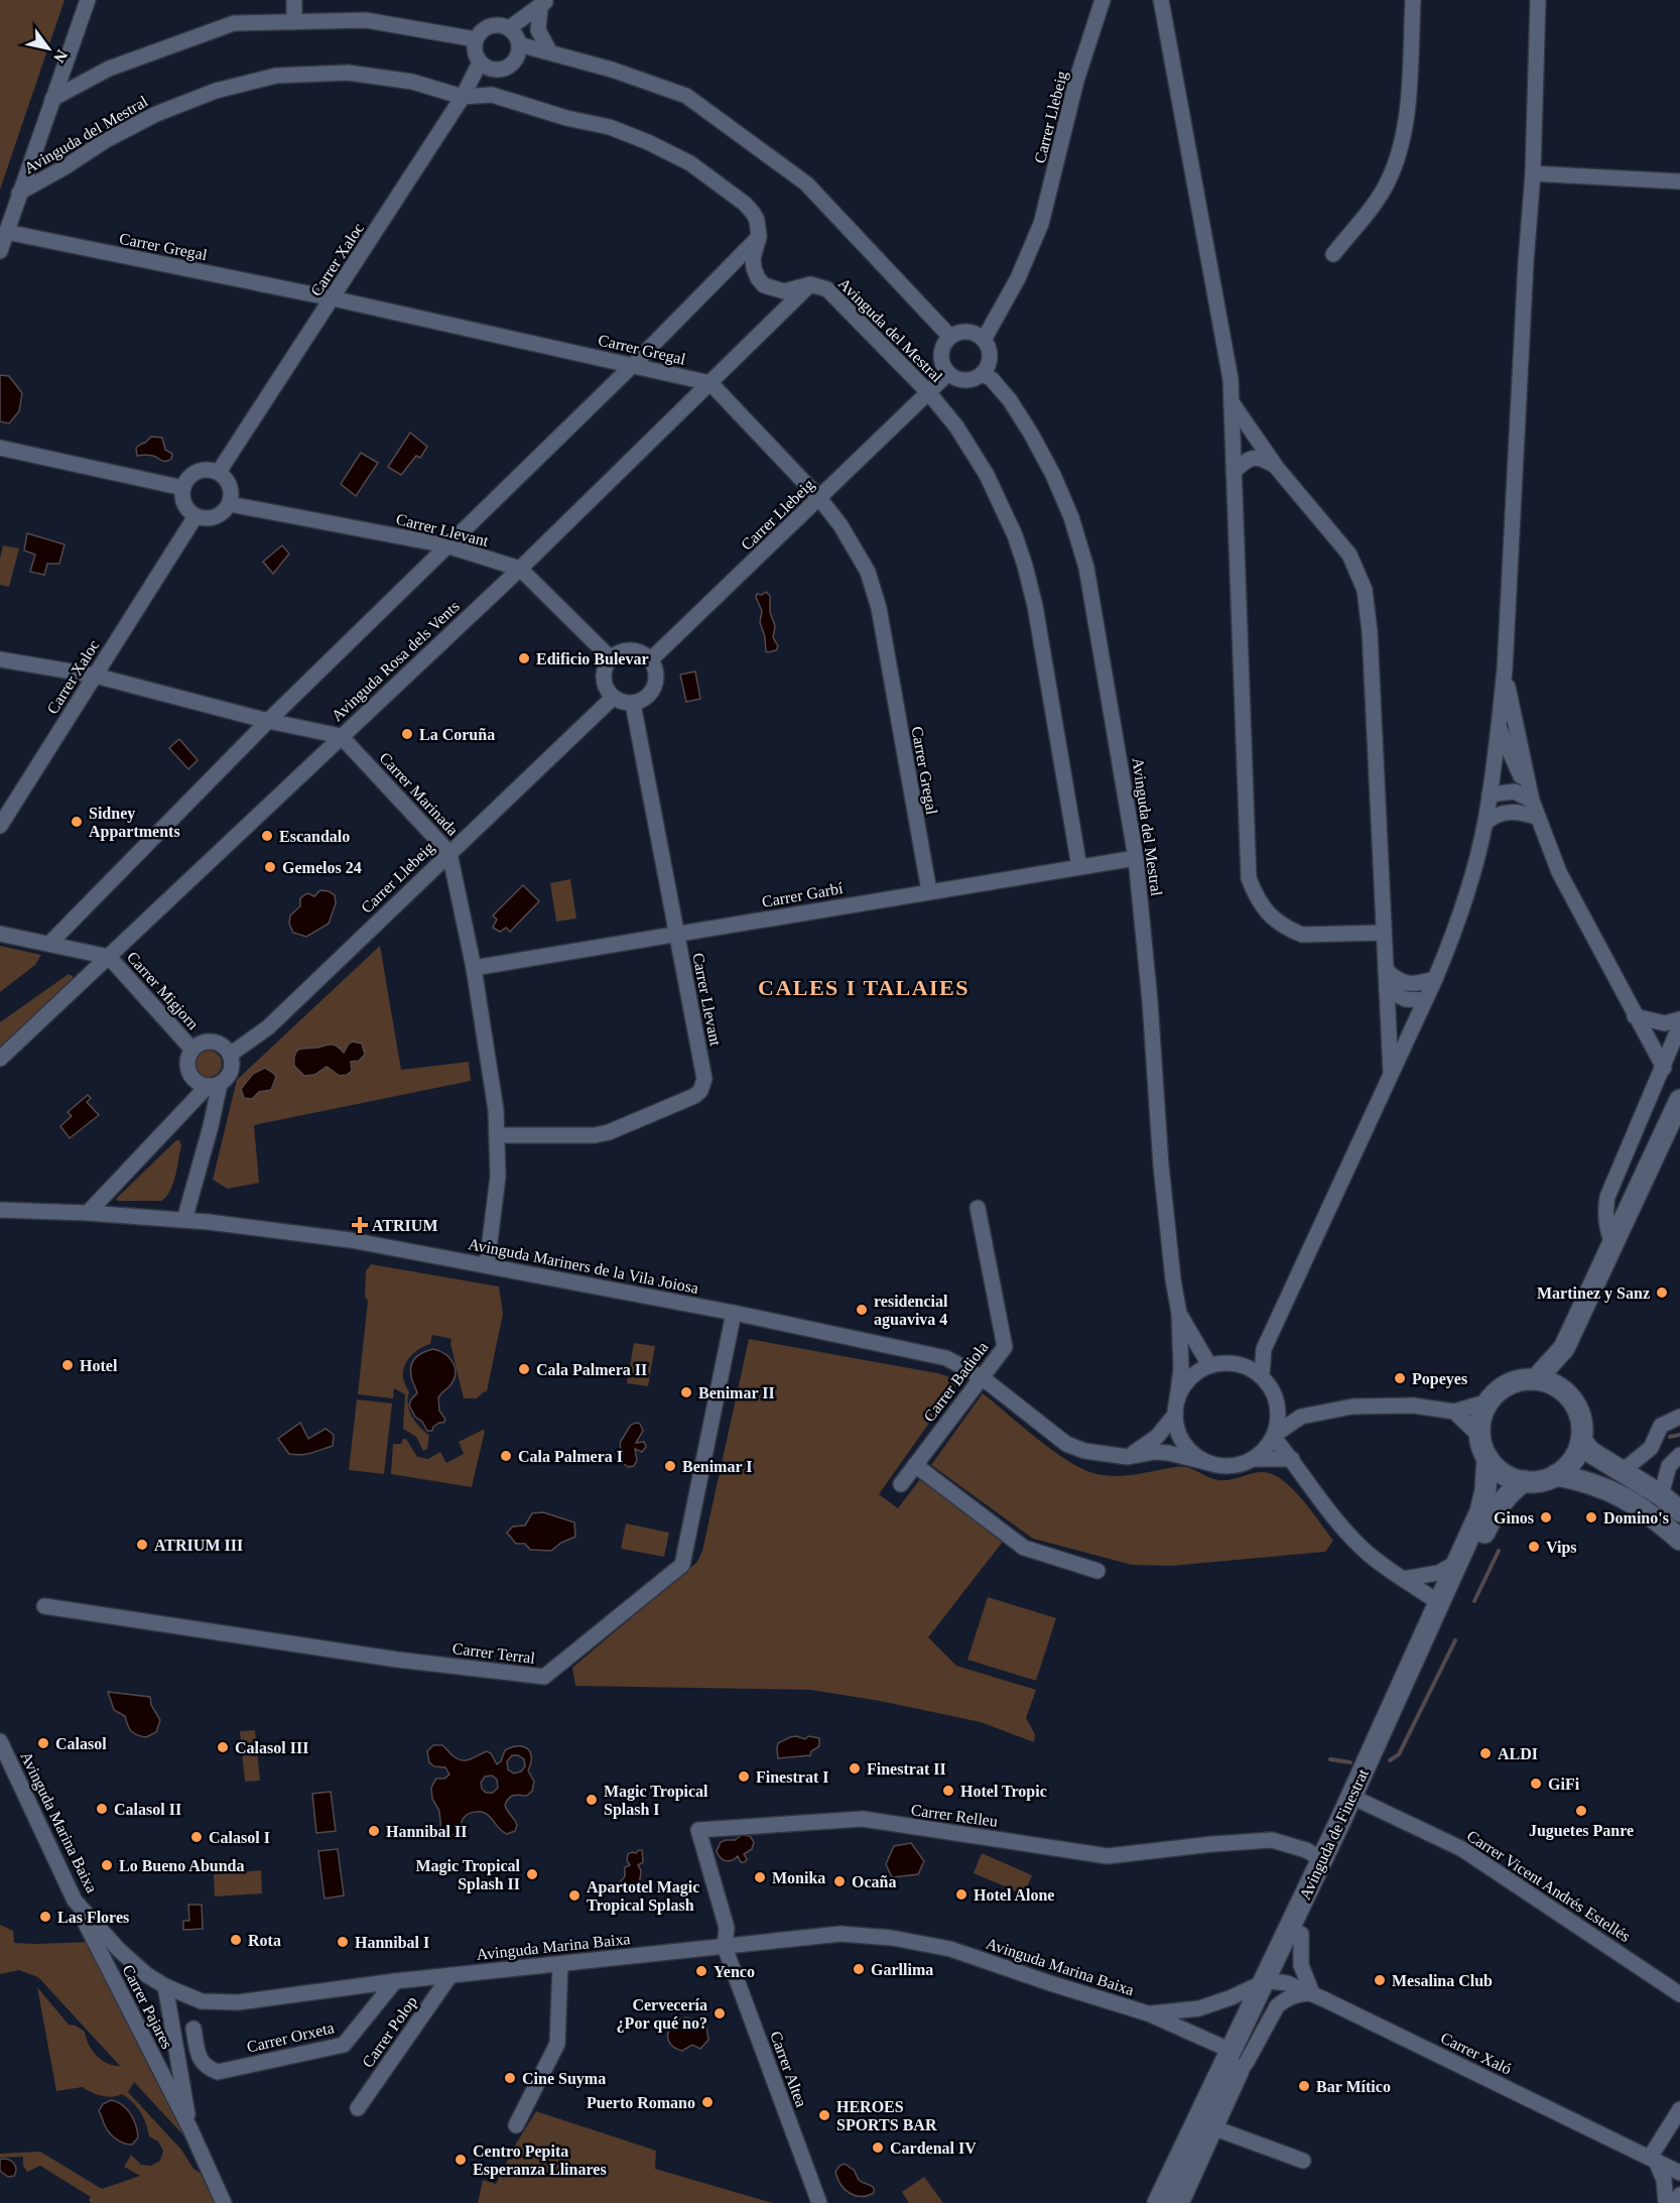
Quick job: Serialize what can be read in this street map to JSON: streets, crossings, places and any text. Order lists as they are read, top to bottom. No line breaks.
{"streets":{"main road":["Avinguda de Finestrat"],"street":["Carrer Llebeig","Avinguda del Mestral","Carrer Gregal","Carrer Xaloc","Carrer Llevant","Avinguda Rosa dels Vents","Carrer Marinada","Carrer Garbí","Carrer Migjorn","Avinguda Mariners de la Vila Joiosa","Carrer Badiola","Carrer Terral","Carrer Relleu","Avinguda Marina Baixa","Carrer Vicent Andrés Estellés","Carrer Pajares","Carrer Polop","Carrer Orxeta","Carrer Xaló","Carrer Altea"]},"crossings":[["Carrer Llebeig","Avinguda del Mestral"],["Carrer Llebeig","Carrer Gregal"],["Carrer Llebeig","Carrer Llevant"],["Carrer Llebeig","Carrer Marinada"],["Carrer Llebeig","Carrer Migjorn"],["Avinguda del Mestral","Carrer Xaloc"],["Avinguda del Mestral","Avinguda Rosa dels Vents"],["Avinguda del Mestral","Carrer Garbí"],["Avinguda del Mestral","Avinguda Mariners de la Vila Joiosa"],["Carrer Gregal","Carrer Xaloc"],["Carrer Gregal","Avinguda Rosa dels Vents"],["Carrer Gregal","Carrer Garbí"],["Carrer Xaloc","Carrer Llevant"],["Carrer Llevant","Avinguda Rosa dels Vents"],["Carrer Llevant","Carrer Marinada"],["Carrer Llevant","Carrer Garbí"],["Avinguda Rosa dels Vents","Carrer Marinada"],["Avinguda Rosa dels Vents","Carrer Migjorn"],["Carrer Marinada","Carrer Garbí"],["Carrer Marinada","Avinguda Mariners de la Vila Joiosa"],["Avinguda Mariners de la Vila Joiosa","Carrer Badiola"],["Avinguda Mariners de la Vila Joiosa","Carrer Terral"],["Carrer Relleu","Avinguda Marina Baixa"],["Carrer Relleu","Avinguda de Finestrat"],["Carrer Relleu","Carrer Altea"],["Avinguda Marina Baixa","Avinguda de Finestrat"],["Avinguda Marina Baixa","Carrer Pajares"],["Avinguda Marina Baixa","Carrer Polop"],["Avinguda Marina Baixa","Carrer Orxeta"],["Avinguda Marina Baixa","Carrer Altea"],["Avinguda de Finestrat","Carrer Vicent Andrés Estellés"],["Avinguda de Finestrat","Carrer Xaló"]],"districts":["CALES I TALAIES"],"places":{"other":["Edificio Bulevar","La Coruña","Sidney Appartments","Escandalo","Gemelos 24","Martinez y Sanz","residencial aguaviva 4","Hotel","Cala Palmera II","Popeyes","Benimar II","Cala Palmera I","Benimar I","Ginos","Domino's","ATRIUM III","Vips","Calasol","Calasol III","ALDI","Finestrat II","Finestrat I","GiFi","Hotel Tropic","Magic Tropical Splash I","Calasol II","Juguetes Panre","Hannibal II","Calasol I","Lo Bueno Abunda","Magic Tropical Splash II","Monika","Ocaña","Hotel Alone","Apartotel Magic Tropical Splash","Las Flores","Rota","Hannibal I","Garllima","Yenco","Mesalina Club","Cervecería ¿Por qué no?","Cine Suyma","Bar Mítico","Puerto Romano","HEROES SPORTS BAR","Cardenal IV","Centro Pepita Esperanza Llinares"],"health":["ATRIUM"]},"north":"bottom right"}
